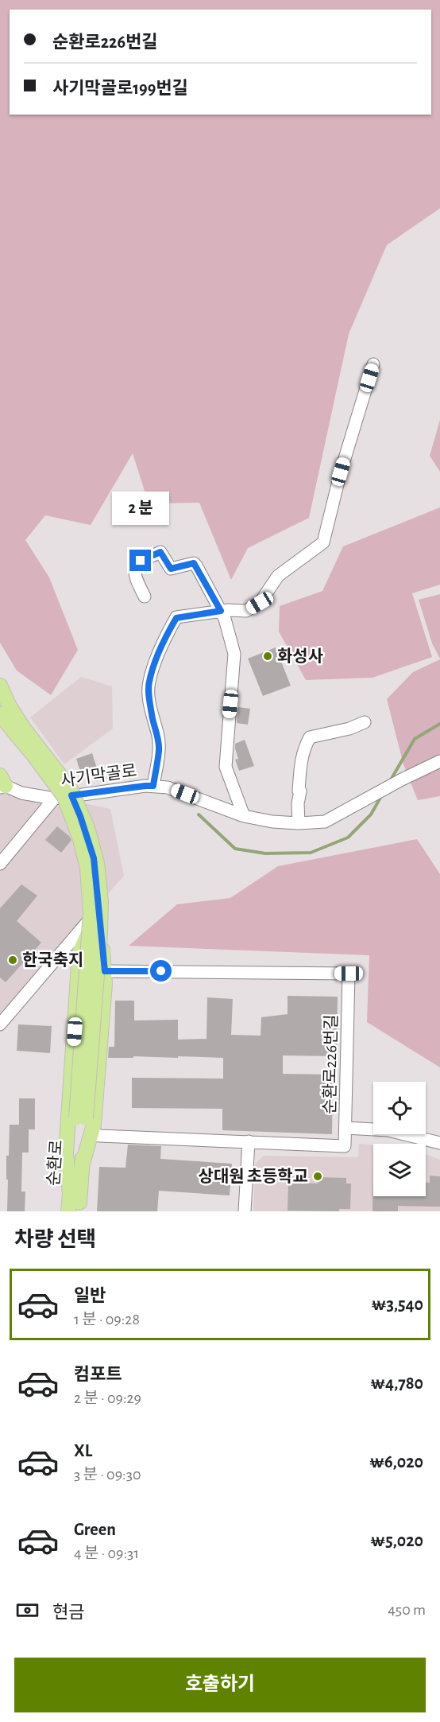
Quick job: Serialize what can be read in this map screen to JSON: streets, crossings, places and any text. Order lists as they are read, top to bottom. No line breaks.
{"streets":{"main road":["순환로"],"street":["사기막골로","순환로226번길"]},"places":["화성사","한국축지","상대원 초등학교"],"page":{"banner":["순환로226번길","사기막골로199번길"],"bubble":"2 분","heading":"차량 선택","list":[{"name":"일반","note":"1 분 · 09:28","value":"₩3,540"},{"name":"컴포트","note":"2 분 · 09:29","value":"₩4,780"},{"name":"XL","note":"3 분 · 09:30","value":"₩6,020"},{"name":"Green","note":"4 분 · 09:31","value":"₩5,020"}],"pay":["현금","450 m"],"buttons":"호출하기"}}
